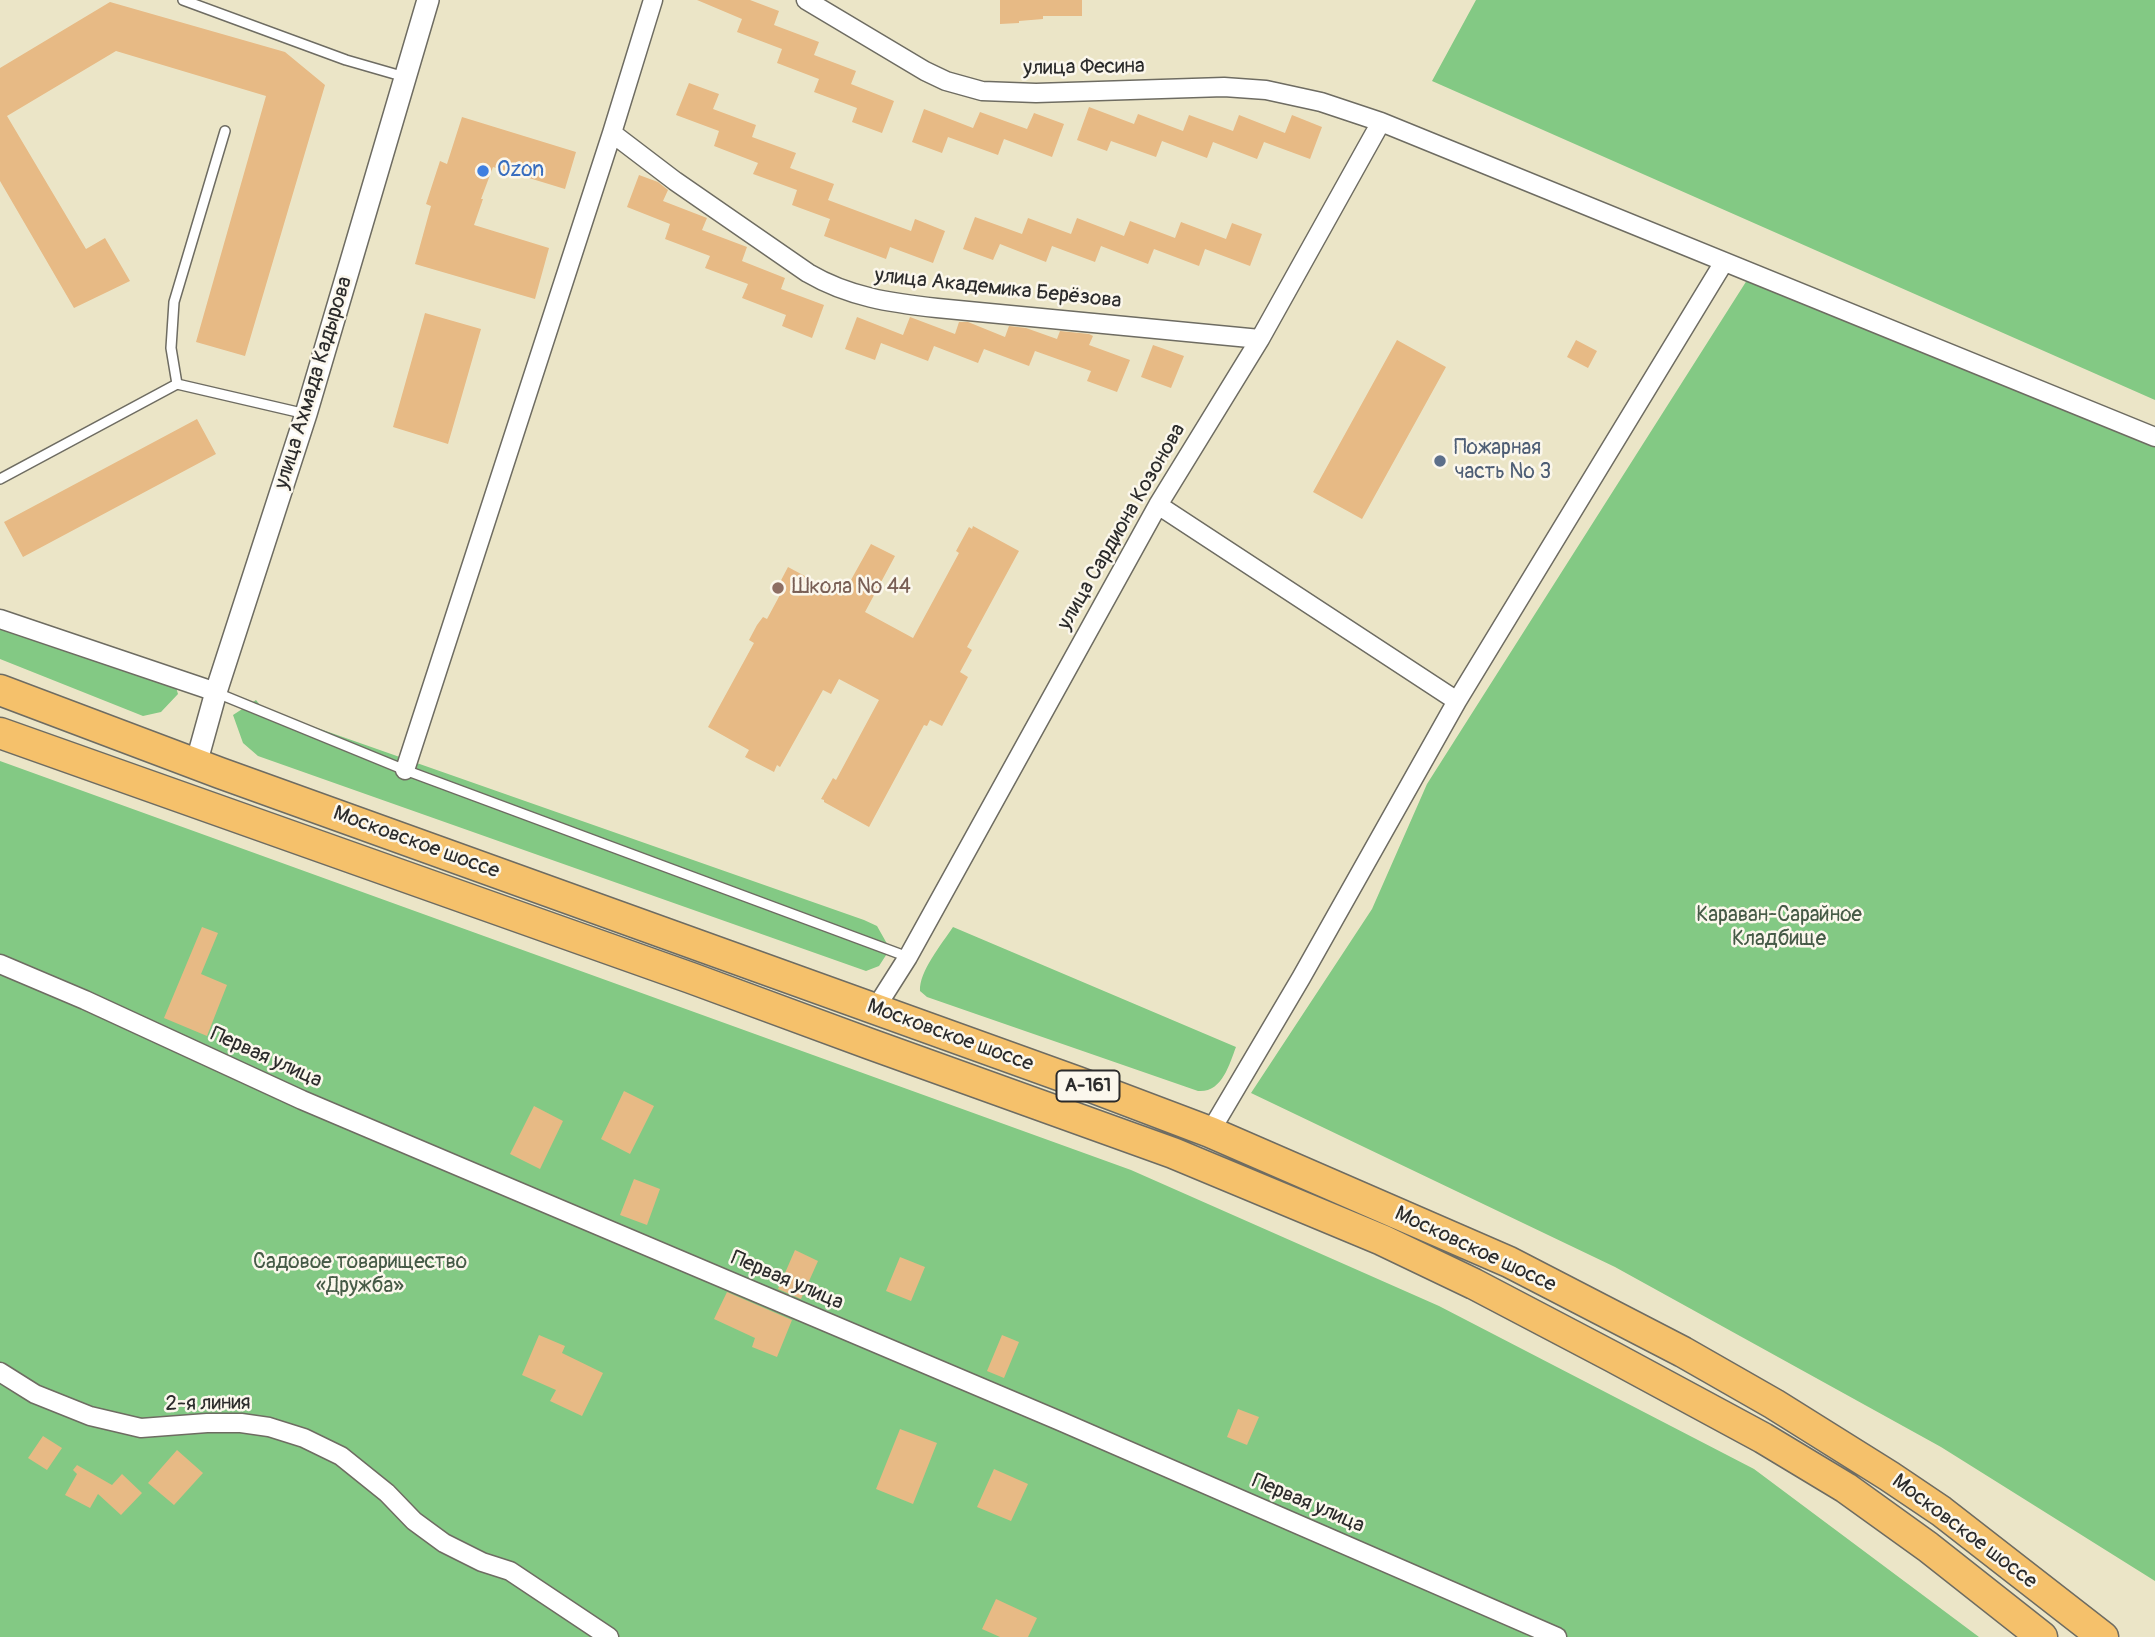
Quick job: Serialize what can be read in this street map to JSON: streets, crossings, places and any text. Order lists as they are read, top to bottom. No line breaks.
{"streets":{"highway":["Московское шоссе","А-161"],"street":["улица Фесина","улица Академика Берёзова","улица Ахмада Кадырова","улица Сардиона Козонова","Первая улица","2-я линия"]},"crossings":[["улица Фесина","улица Сардиона Козонова"],["улица Академика Берёзова","улица Сардиона Козонова"],["улица Ахмада Кадырова","Московское шоссе"],["улица Сардиона Козонова","Московское шоссе"]],"parks":["Караван-Сарайное Кладбище","Садовое товарищество «Дружба»"],"places":["Ozon","Пожарная часть № 3","Школа № 44"]}
